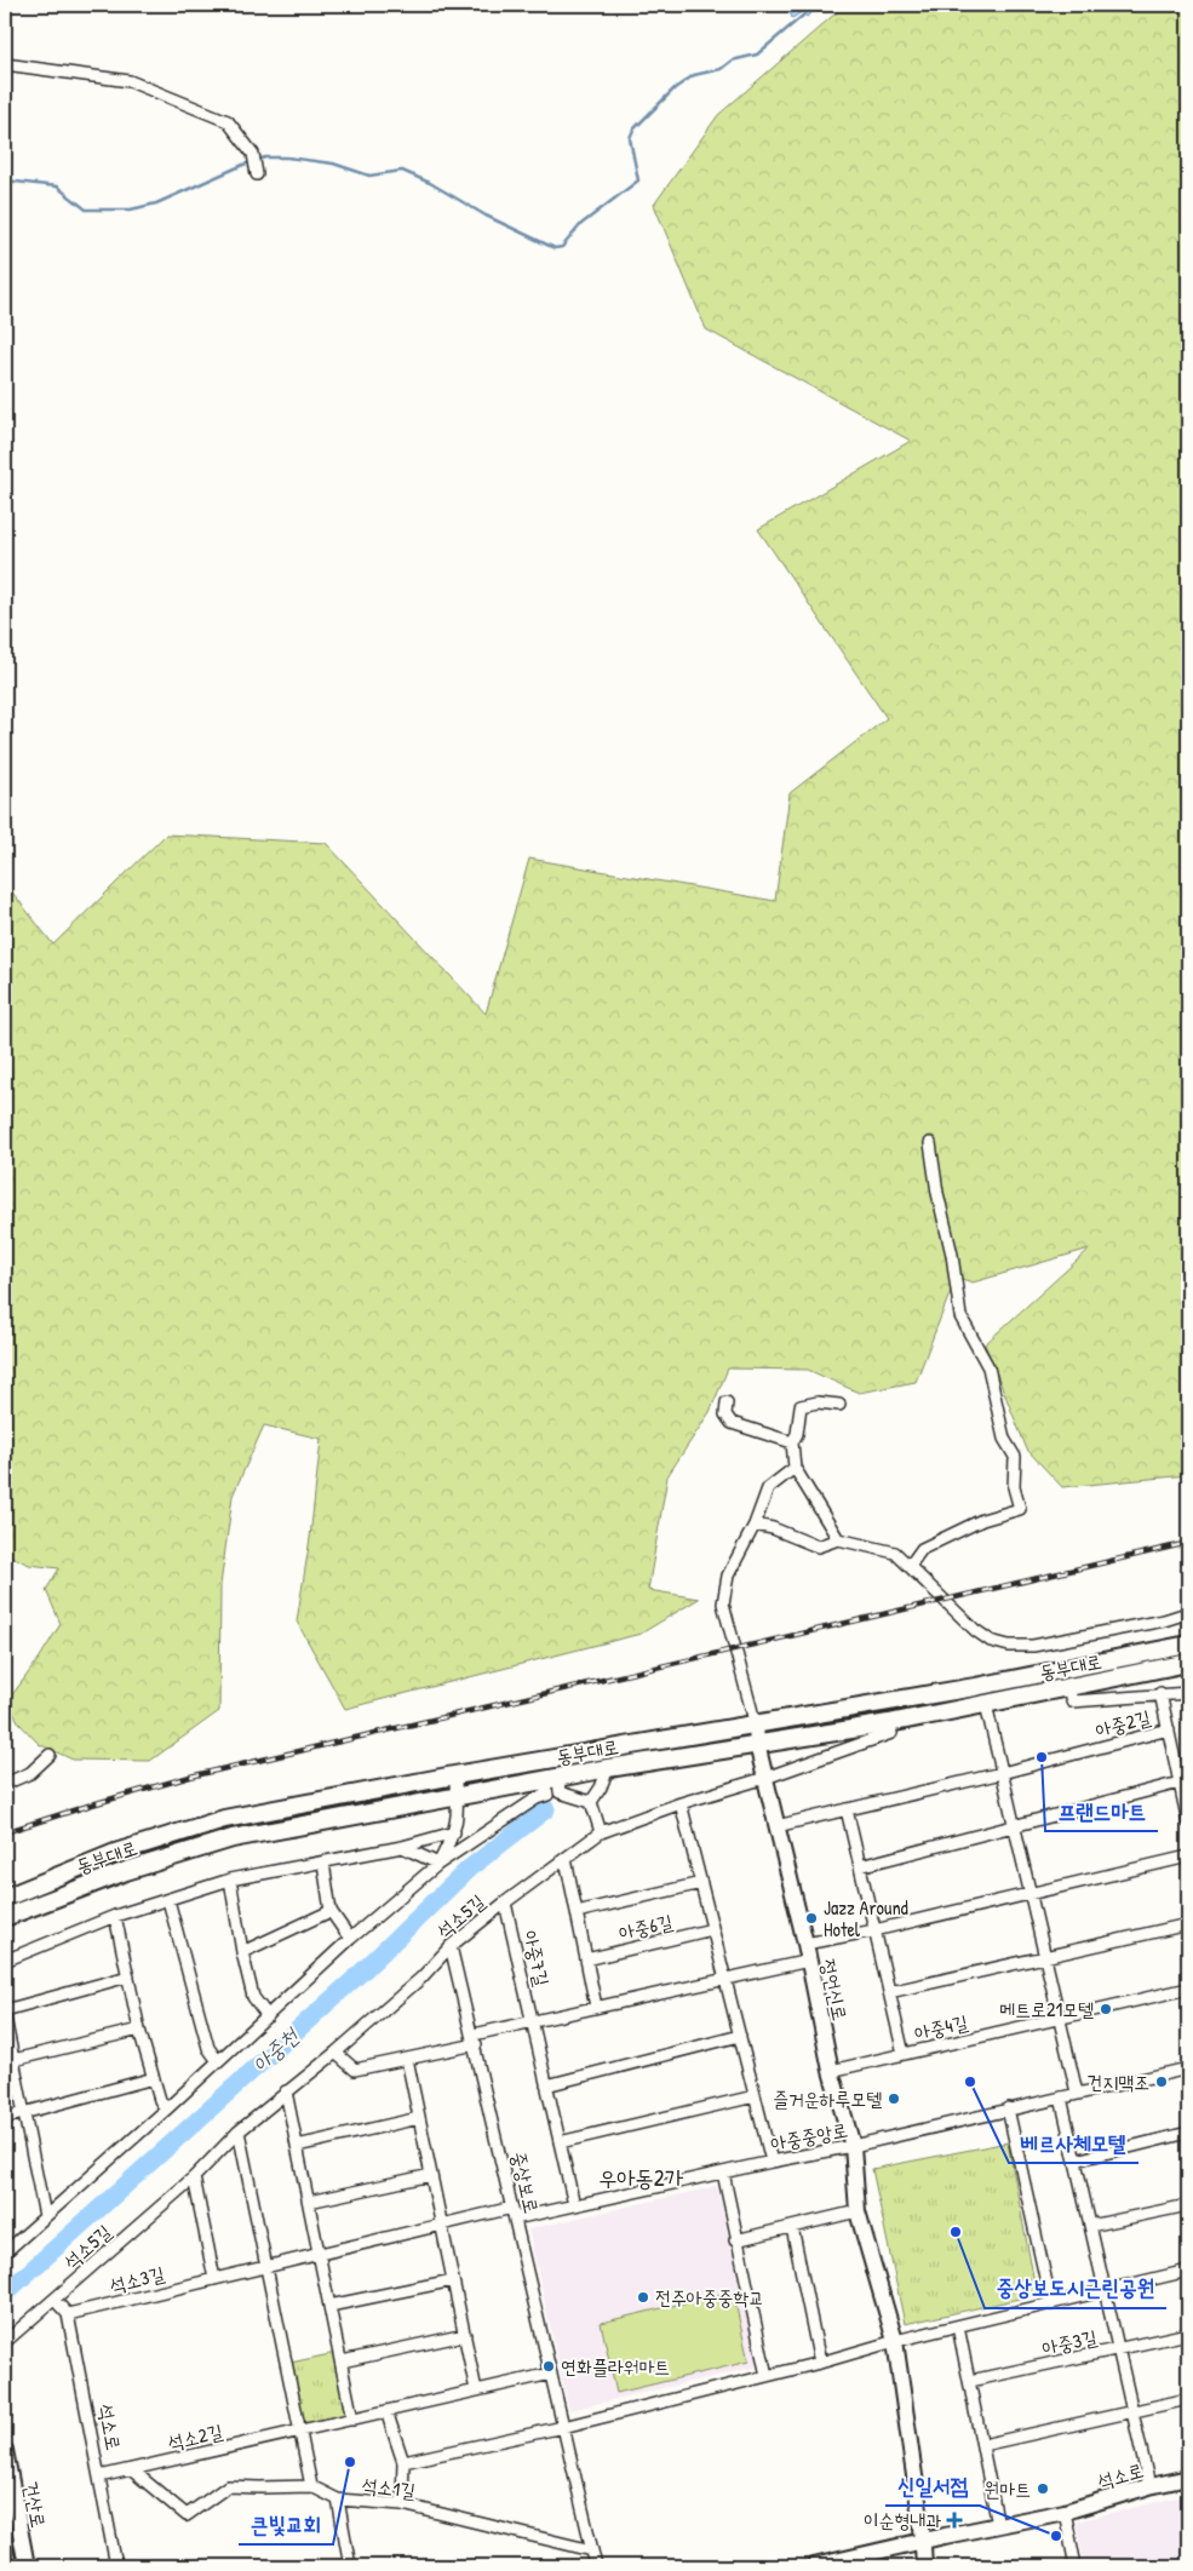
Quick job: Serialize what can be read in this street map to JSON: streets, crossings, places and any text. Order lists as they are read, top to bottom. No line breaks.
{"streets":{"main road":["동부대로"],"street":["아중2길","석소5길","아중6길","아중7길","정언신로","아중4길","아중중앙로","중상보로","석소3길","아중3길","석소로","석소2길","석소1길","건산로"]},"crossings":[["동부대로","석소5길"],["동부대로","정언신로"],["석소5길","아중7길"],["석소5길","정언신로"],["석소5길","중상보로"],["아중7길","아중중앙로"],["정언신로","아중4길"],["정언신로","아중중앙로"],["정언신로","아중3길"],["정언신로","석소로"],["아중중앙로","중상보로"],["아중중앙로","석소3길"],["아중중앙로","아중3길"],["중상보로","석소3길"],["중상보로","아중3길"],["중상보로","석소2길"],["중상보로","석소1길"],["석소3길","석소로"],["아중3길","석소로"],["석소로","석소2길"],["석소2길","석소1길"]],"districts":["우아동2가"],"water":["아중천"],"places":{"other":["프랜드마트","Jazz Around Hotel","메트로21모텔","베르사체모텔","건지맥조","즐거운하루모텔","중상보도시근린공원","전주아중중학교","연화플라워마트","큰빛교회","원마트","신일서점"],"health":["이순형내과"]}}
